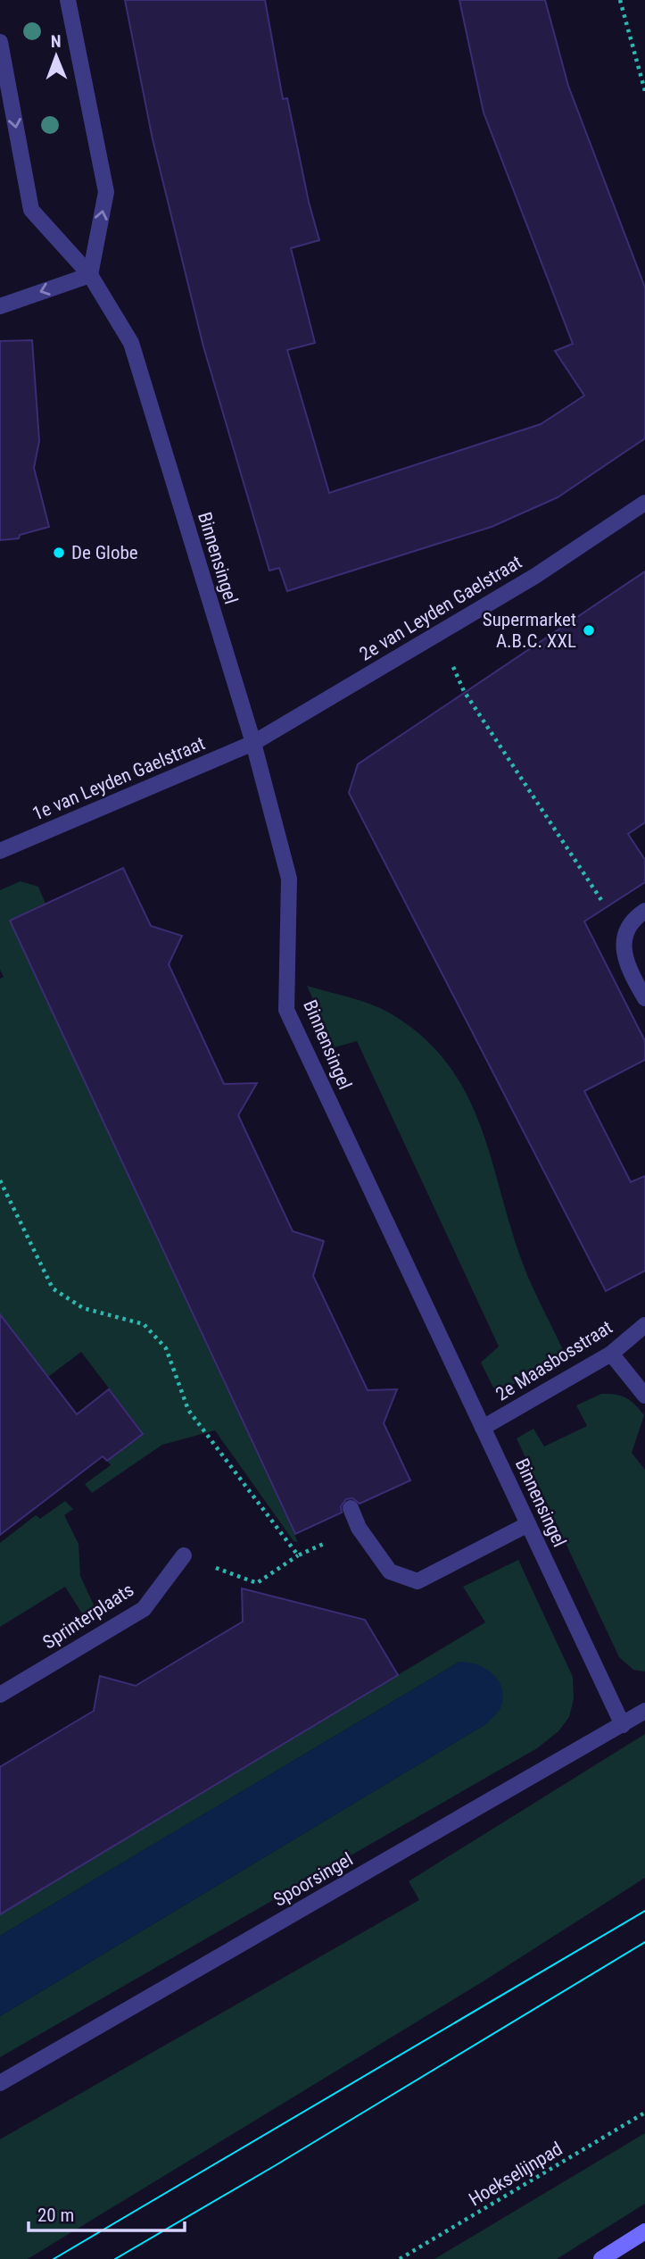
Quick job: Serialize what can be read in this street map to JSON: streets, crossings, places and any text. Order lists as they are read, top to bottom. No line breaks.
{"streets":{"street":["Binnensingel","2e van Leyden Gaelstraat","1e van Leyden Gaelstraat","2e Maasbosstraat","Sprinterplaats","Spoorsingel"],"path":["Hoekselijnpad"]},"crossings":[["Binnensingel","2e van Leyden Gaelstraat"],["Binnensingel","1e van Leyden Gaelstraat"],["Binnensingel","2e Maasbosstraat"],["Binnensingel","Spoorsingel"],["2e van Leyden Gaelstraat","1e van Leyden Gaelstraat"]],"places":["De Globe","Supermarket A.B.C. XXL"],"scale_bar":"20 m","north":"top"}
